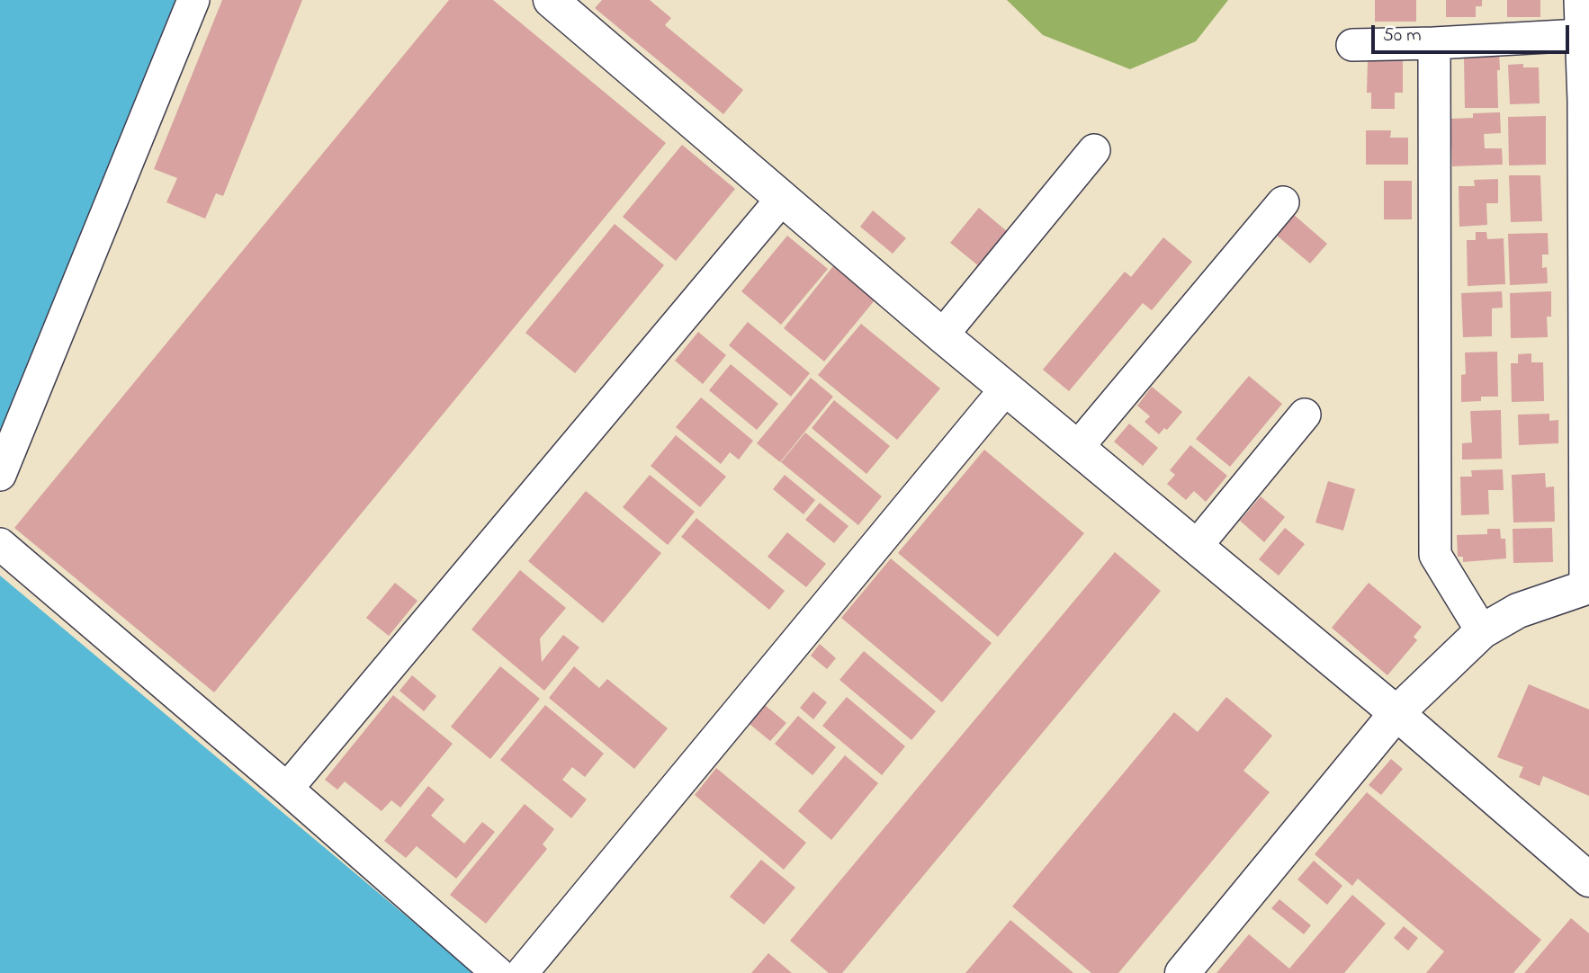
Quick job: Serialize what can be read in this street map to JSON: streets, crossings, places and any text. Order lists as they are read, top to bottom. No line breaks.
{"scale_bar":"50 m"}
